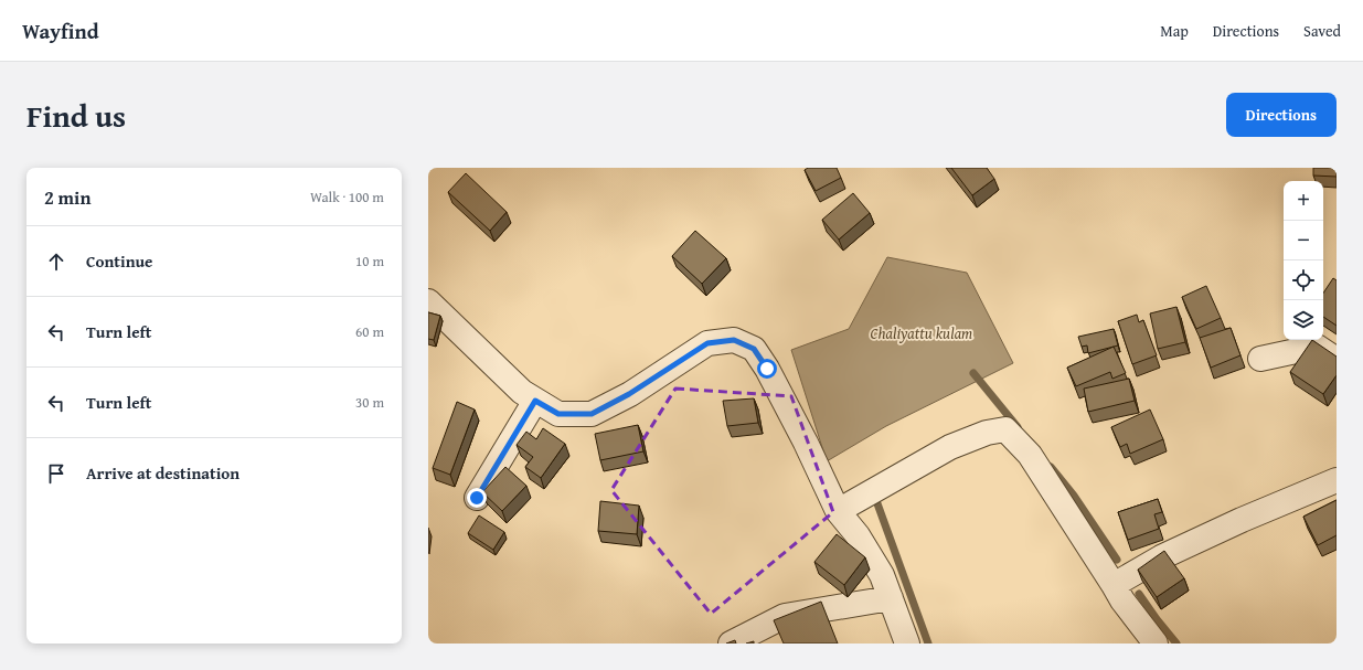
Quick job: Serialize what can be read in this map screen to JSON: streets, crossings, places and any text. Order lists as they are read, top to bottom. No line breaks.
{"water":["Chaliyattu kulam"],"page":{"header":"Wayfind","nav":["Map","Directions","Saved"],"title":"Find us","buttons":"Directions","heading":["2 min","Walk · 100 m"],"map_buttons":["+","−"],"list":[["Continue","10 m"],["Turn left","60 m"],["Turn left","30 m"],"Arrive at destination"]}}
